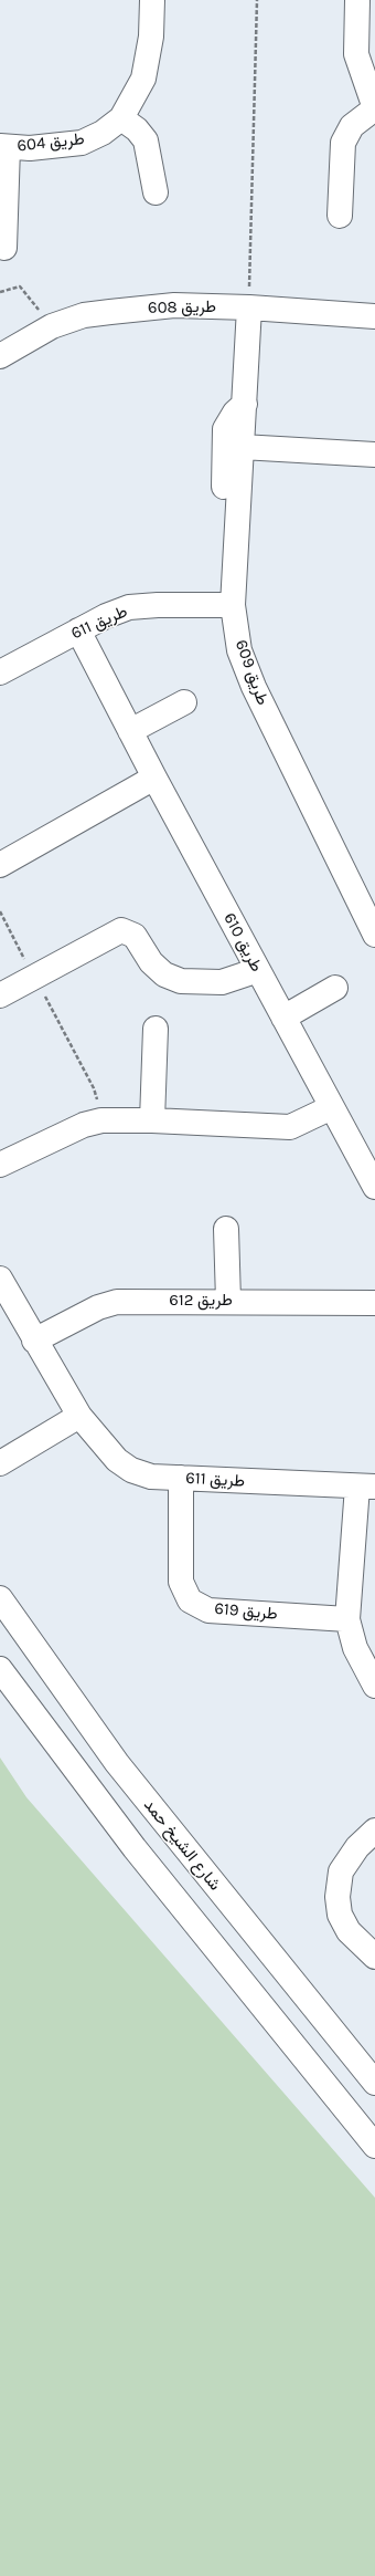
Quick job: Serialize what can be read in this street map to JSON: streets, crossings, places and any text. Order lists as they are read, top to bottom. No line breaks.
{"streets":{"street":["طريق 604","طريق 608","طريق 611","طريق 609","طريق 610","طريق 612","طريق 619","شارع الشيخ حمد"]},"crossings":[["طريق 608","طريق 609"],["طريق 611","طريق 609"],["طريق 611","طريق 610"],["طريق 611","طريق 612"],["طريق 611","طريق 619"]]}
